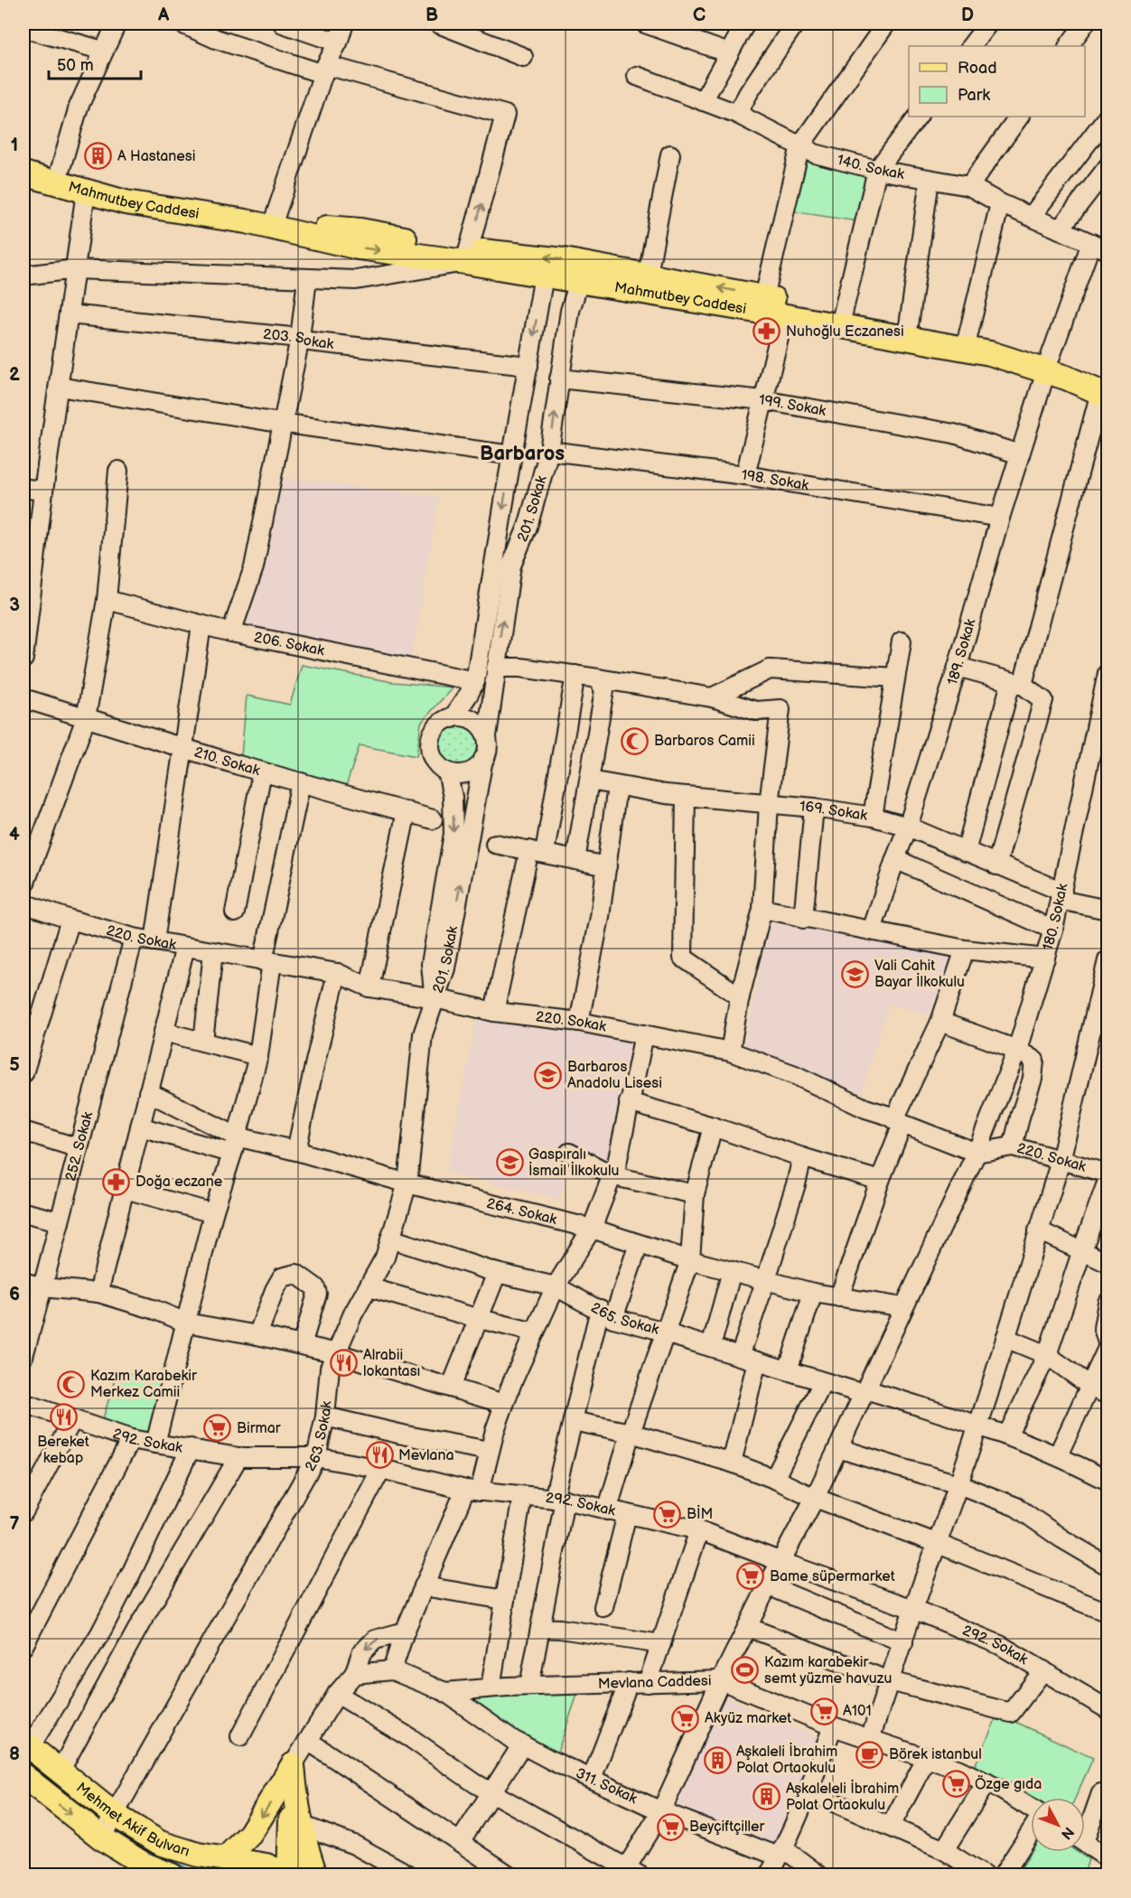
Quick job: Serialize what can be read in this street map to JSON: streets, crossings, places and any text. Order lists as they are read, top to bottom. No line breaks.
{"streets":{"main road":["Mahmutbey Caddesi","Mehmet Akif Bulvarı"],"street":["140. Sokak","203. Sokak","199. Sokak","198. Sokak","201. Sokak","206. Sokak","189. Sokak","210. Sokak","169. Sokak","180. Sokak","220. Sokak","252. Sokak","264. Sokak","265. Sokak","263. Sokak","292. Sokak","Mevlana Caddesi","311. Sokak"]},"crossings":[["140. Sokak","189. Sokak"],["Mahmutbey Caddesi","201. Sokak"],["Mahmutbey Caddesi","189. Sokak"],["203. Sokak","201. Sokak"],["199. Sokak","201. Sokak"],["199. Sokak","189. Sokak"],["198. Sokak","201. Sokak"],["198. Sokak","189. Sokak"],["201. Sokak","206. Sokak"],["201. Sokak","220. Sokak"],["201. Sokak","263. Sokak"],["189. Sokak","169. Sokak"],["169. Sokak","180. Sokak"],["180. Sokak","220. Sokak"],["180. Sokak","264. Sokak"],["180. Sokak","265. Sokak"],["180. Sokak","292. Sokak"],["180. Sokak","Mevlana Caddesi"],["180. Sokak","311. Sokak"],["220. Sokak","252. Sokak"],["220. Sokak","263. Sokak"],["264. Sokak","263. Sokak"],["265. Sokak","263. Sokak"],["263. Sokak","292. Sokak"],["263. Sokak","Mehmet Akif Bulvarı"],["Mevlana Caddesi","311. Sokak"]],"districts":["Barbaros"],"places":{"building":["A Hastanesi","Aşkaleli İbrahim Polat Ortaokulu","Aşkaleleli İbrahim Polat Ortaokulu"],"pharmacy":["Nuhoğlu Eczanesi","Doğa eczane"],"mosque":["Barbaros Camii","Kazım Karabekir Merkez Camii"],"school or university":["Vali Cahit Bayar İlkokulu","Barbaros Anadolu Lisesi","Gaspıralı İsmail İlkokulu"],"restaurant":["Alrabii lokantası","Bereket kebap","Mevlana"],"supermarket":["Birmar","BİM","Bame süpermarket","A101","Akyüz market","Özge gıda","Beyçiftçiller"],"sports":["Kazım karabekir semt yüzme havuzu"],"cafe":["Börek istanbul"]},"legend":["Road","Park"],"scale_bar":"50 m","north":"bottom right","grid":{"columns":["A","B","C","D"],"rows":["1","2","3","4","5","6","7","8"]}}
